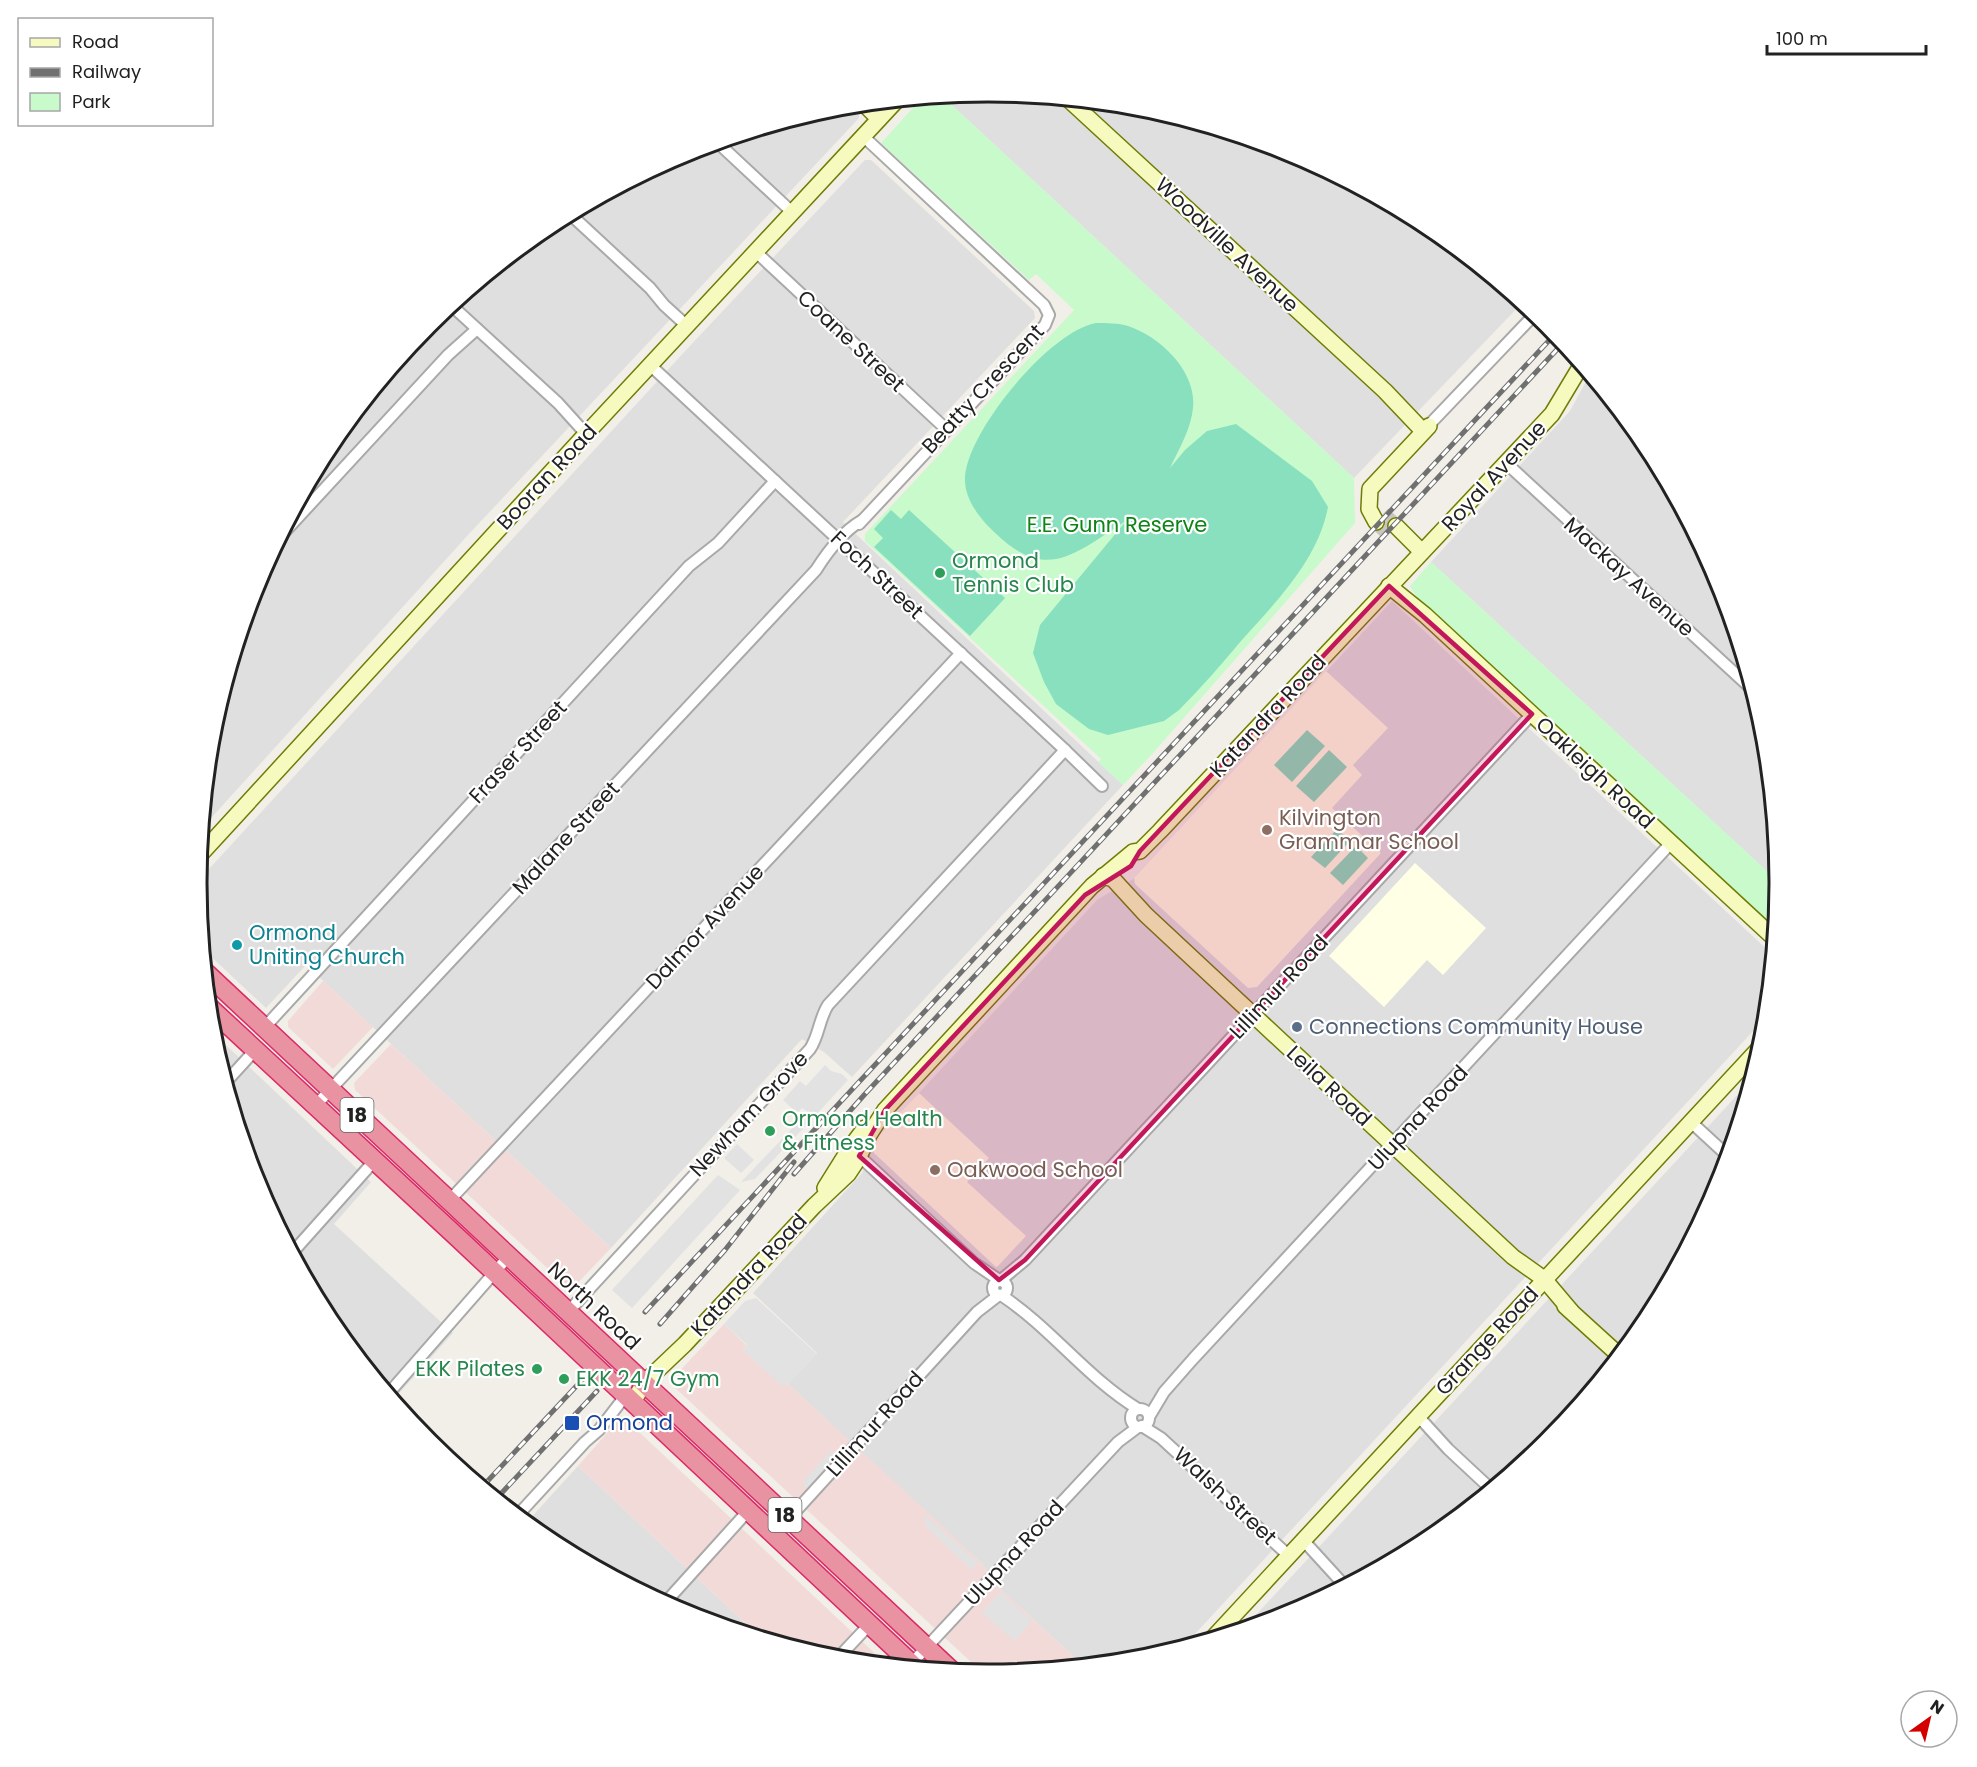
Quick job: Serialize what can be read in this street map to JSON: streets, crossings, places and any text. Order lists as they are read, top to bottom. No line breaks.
{"streets":{"highway":["18","North Road"],"street":["Woodville Avenue","Coane Street","Beatty Crescent","Royal Avenue","Booran Road","Foch Street","Mackay Avenue","Katandra Road","Fraser Street","Oakleigh Road","Malane Street","Dalmor Avenue","Lillimur Road","Leila Road","Newham Grove","Ulupna Road","Grange Road","Walsh Street"]},"crossings":[["Coane Street","Beatty Crescent"],["Coane Street","Booran Road"],["Beatty Crescent","Booran Road"],["Beatty Crescent","Foch Street"],["Beatty Crescent","Malane Street"],["Royal Avenue","Mackay Avenue"],["Royal Avenue","Katandra Road"],["Royal Avenue","Oakleigh Road"],["Booran Road","Foch Street"],["Foch Street","Fraser Street"],["Foch Street","Malane Street"],["Foch Street","Dalmor Avenue"],["Foch Street","Newham Grove"],["Katandra Road","Oakleigh Road"],["Katandra Road","Leila Road"],["Katandra Road","North Road"],["Katandra Road","Walsh Street"],["Fraser Street","North Road"],["Oakleigh Road","Lillimur Road"],["Oakleigh Road","Ulupna Road"],["Malane Street","North Road"],["Dalmor Avenue","North Road"],["Lillimur Road","Leila Road"],["Lillimur Road","North Road"],["Lillimur Road","Walsh Street"],["Leila Road","Ulupna Road"],["Leila Road","Grange Road"],["Newham Grove","North Road"],["Ulupna Road","North Road"],["Ulupna Road","Walsh Street"],["Grange Road","Walsh Street"]],"parks":["E.E. Gunn Reserve"],"places":{"other":["Ormond Tennis Club","Kilvington Grammar School","Ormond Uniting Church","Connections Community House","Ormond Health & Fitness","Oakwood School","EKK Pilates","EKK 24/7 Gym"],"transit":["Ormond"]},"legend":["Road","Railway","Park"],"scale_bar":"100 m","north":"top right"}
